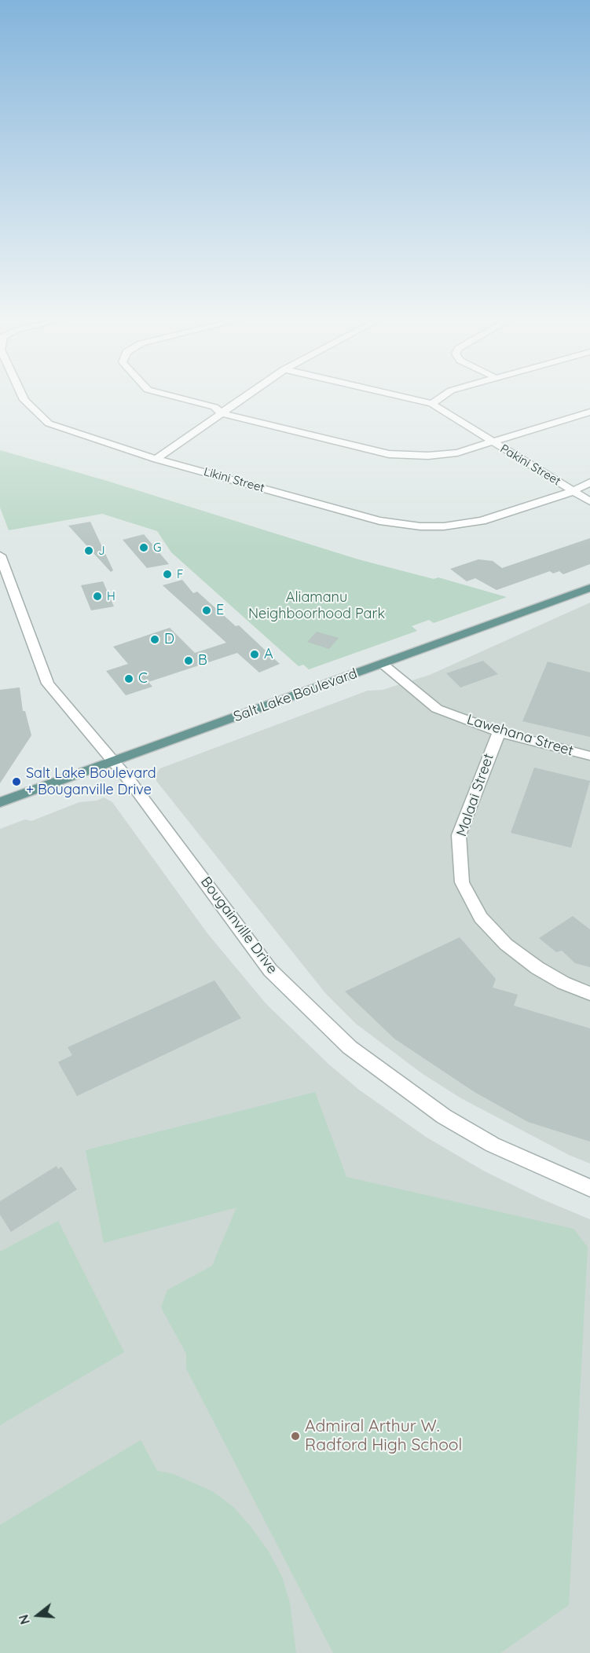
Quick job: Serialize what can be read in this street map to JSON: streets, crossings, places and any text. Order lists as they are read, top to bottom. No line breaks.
{"streets":{"main road":["Salt Lake Boulevard"],"street":["Pakini Street","Likini Street","Lawehana Street","Malaai Street","Bougainville Drive"]},"crossings":[["Pakini Street","Likini Street"],["Salt Lake Boulevard","Lawehana Street"],["Salt Lake Boulevard","Bougainville Drive"],["Lawehana Street","Malaai Street"]],"parks":["Aliamanu Neighboorhood Park"],"places":["G","J","F","H","E","D","A","B","C","Salt Lake Boulevard + Bouganville Drive","Admiral Arthur W. Radford High School"],"north":"left"}
